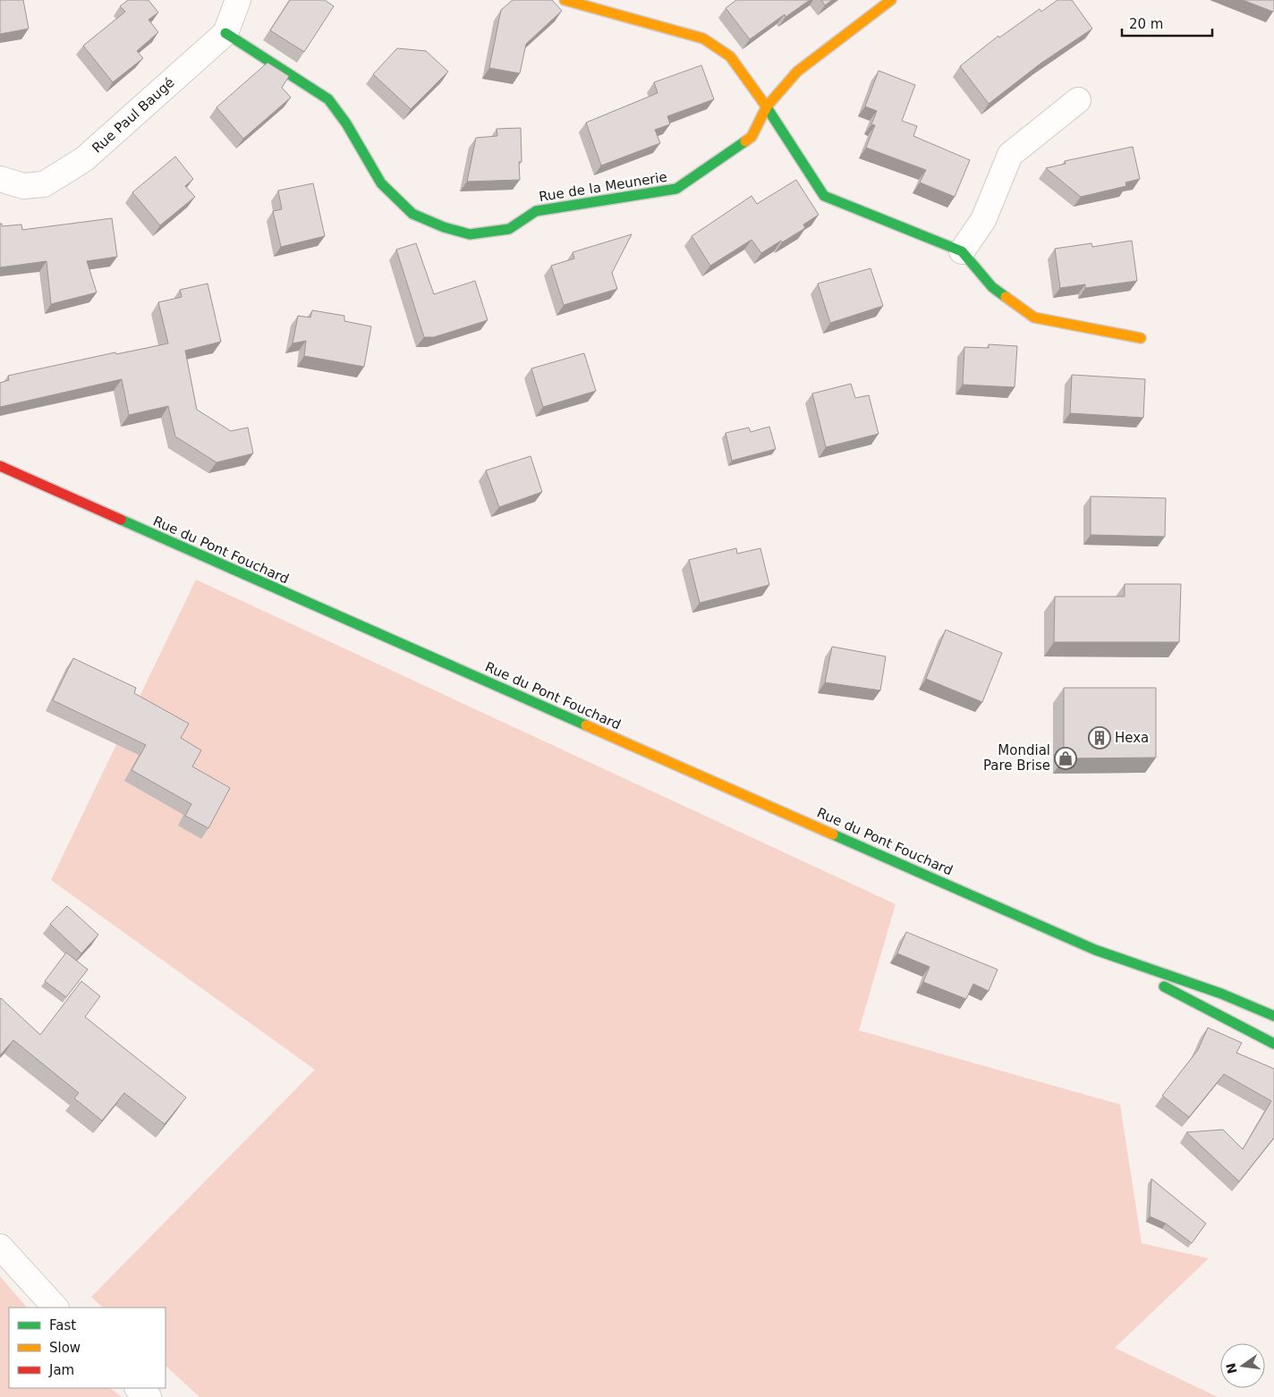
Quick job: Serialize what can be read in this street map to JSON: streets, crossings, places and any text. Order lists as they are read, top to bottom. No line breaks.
{"streets":{"main road":["Rue de la Meunerie","Rue du Pont Fouchard"],"street":["Rue Paul Baugé"]},"crossings":[["Rue Paul Baugé","Rue de la Meunerie"]],"places":{"building":["Hexa"],"shop":["Mondial Pare Brise"]},"legend":["Fast","Slow","Jam"],"scale_bar":"20 m","north":"left"}
